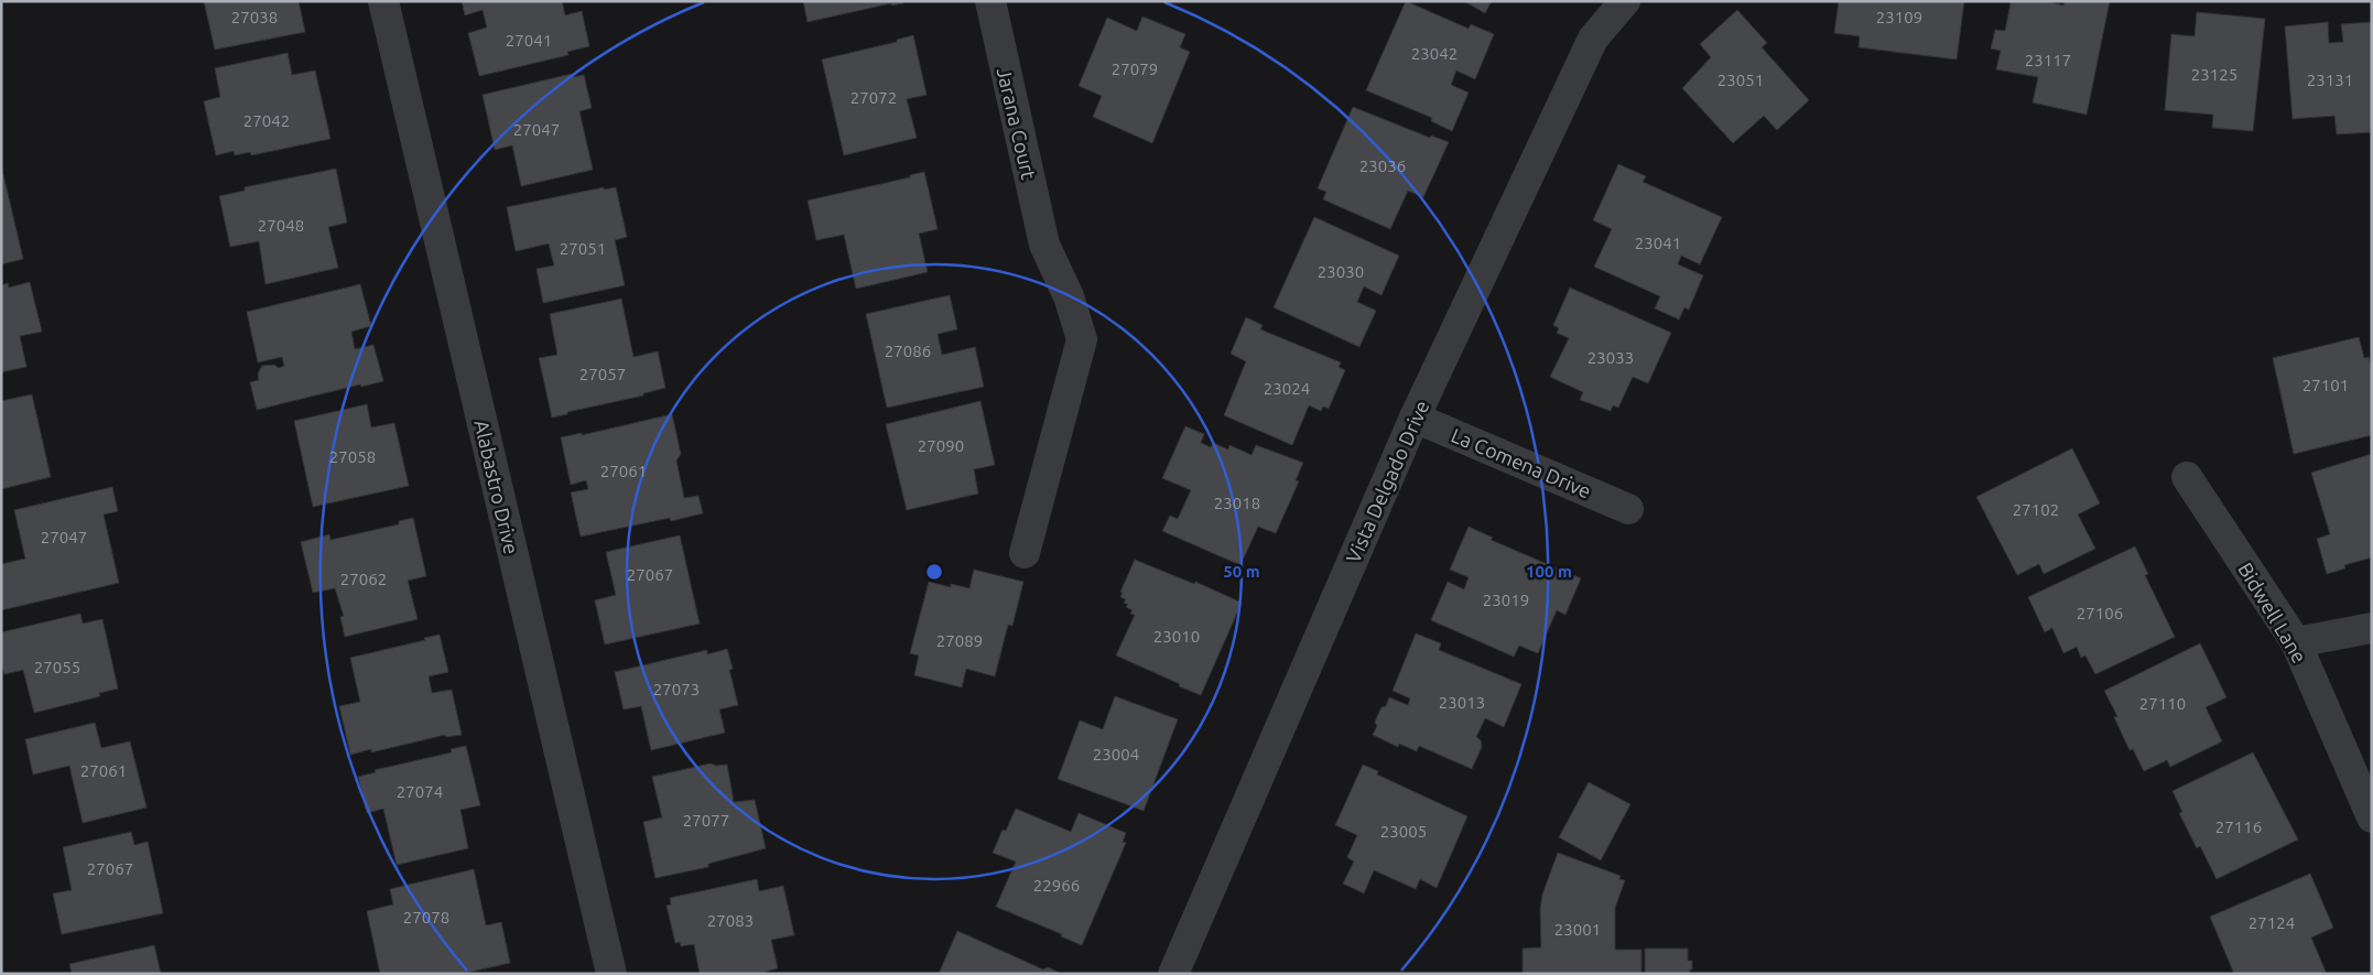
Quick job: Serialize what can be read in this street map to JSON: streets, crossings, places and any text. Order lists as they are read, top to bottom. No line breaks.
{"streets":{"street":["Jarana Court","La Comena Drive","Vista Delgado Drive","Alabastro Drive","Bidwell Lane"]},"crossings":[["La Comena Drive","Vista Delgado Drive"]],"house_numbers":["27038","23109","27041","23042","23117","27079","23125","23051","23131","27072","27042","27047","23036","27048","23041","27051","23030","27086","23033","27057","27101","23024","27090","27058","27061","23018","27102","27047","27067","27062","23019","27106","23010","27089","27055","27073","23013","27110","23004","27061","27074","27077","27116","23005","27067","22966","27078","27083","27124","23001"],"rings":["50 m","100 m"]}
